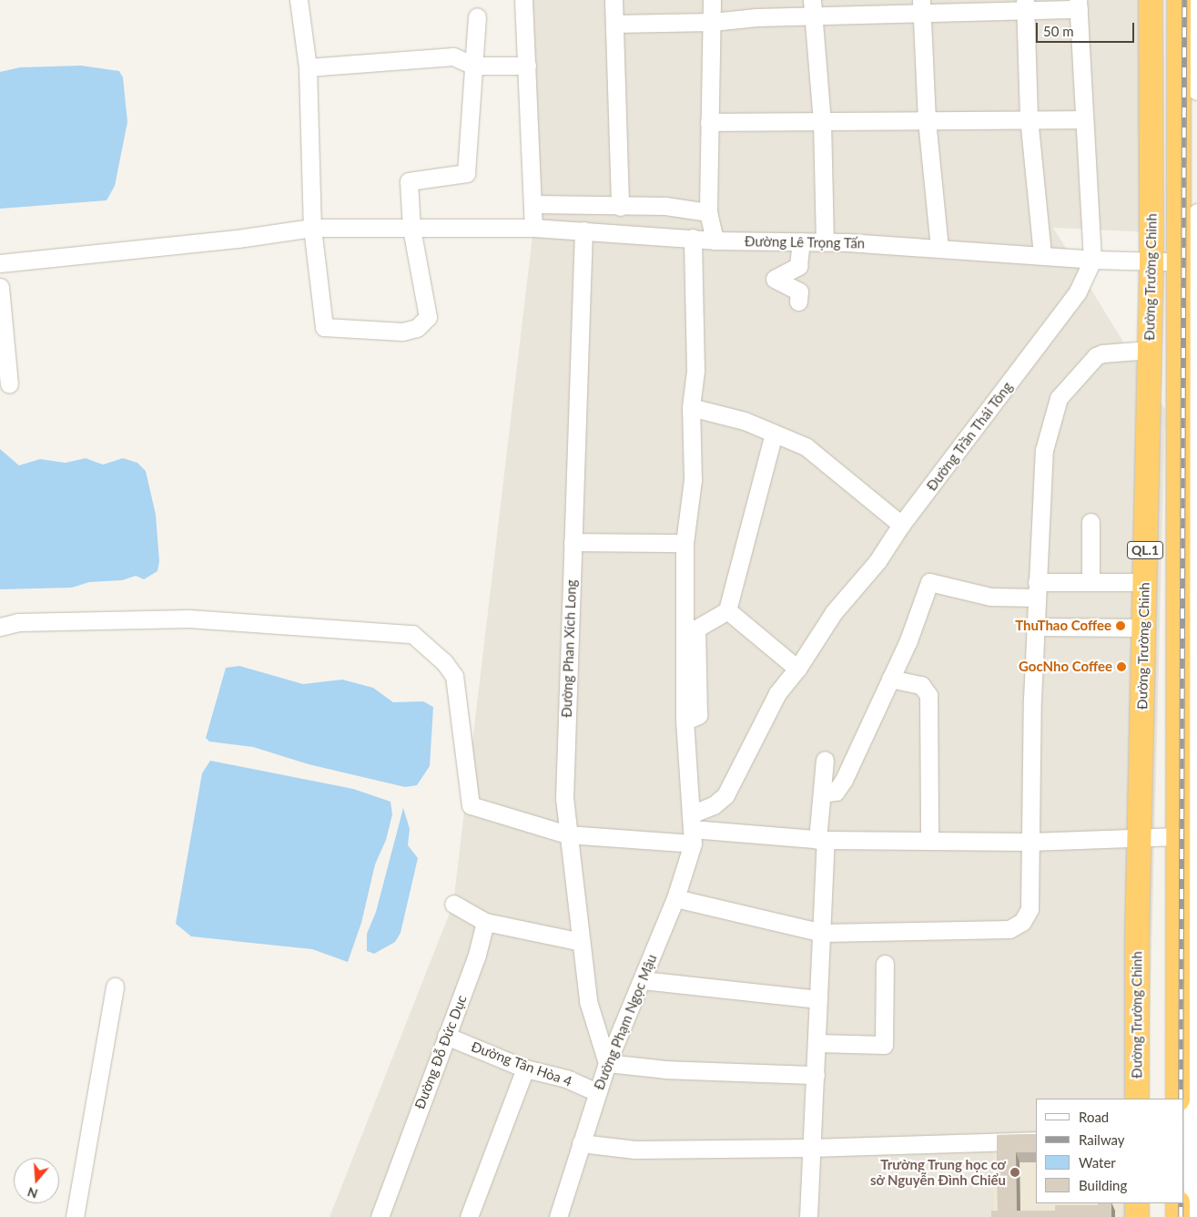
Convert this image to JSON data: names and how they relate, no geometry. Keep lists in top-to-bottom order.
{
  "streets": {
    "highway": ["Đường Trường Chinh", "QL.1"],
    "street": [
      "Đường Lê Trọng Tấn",
      "Đường Trần Thái Tông",
      "Đường Phan Xích Long",
      "Đường Phạm Ngọc Mậu",
      "Đường Đỗ Đức Dục",
      "Đường Tân Hòa 4"
    ]
  },
  "crossings": [
    ["Đường Lê Trọng Tấn", "Đường Trường Chinh"],
    ["Đường Lê Trọng Tấn", "Đường Trần Thái Tông"],
    ["Đường Lê Trọng Tấn", "Đường Phan Xích Long"],
    ["Đường Trần Thái Tông", "Đường Phạm Ngọc Mậu"],
    ["Đường Phan Xích Long", "Đường Phạm Ngọc Mậu"],
    ["Đường Phạm Ngọc Mậu", "Đường Tân Hòa 4"],
    ["Đường Đỗ Đức Dục", "Đường Tân Hòa 4"]
  ],
  "places": ["ThuThao Coffee", "GocNho Coffee", "Trường Trung học cơ sở Nguyễn Đình Chiểu"],
  "legend": [
    "Road",
    "Railway",
    "Water",
    "Building"
  ],
  "scale_bar": "50 m",
  "north": "bottom"
}
